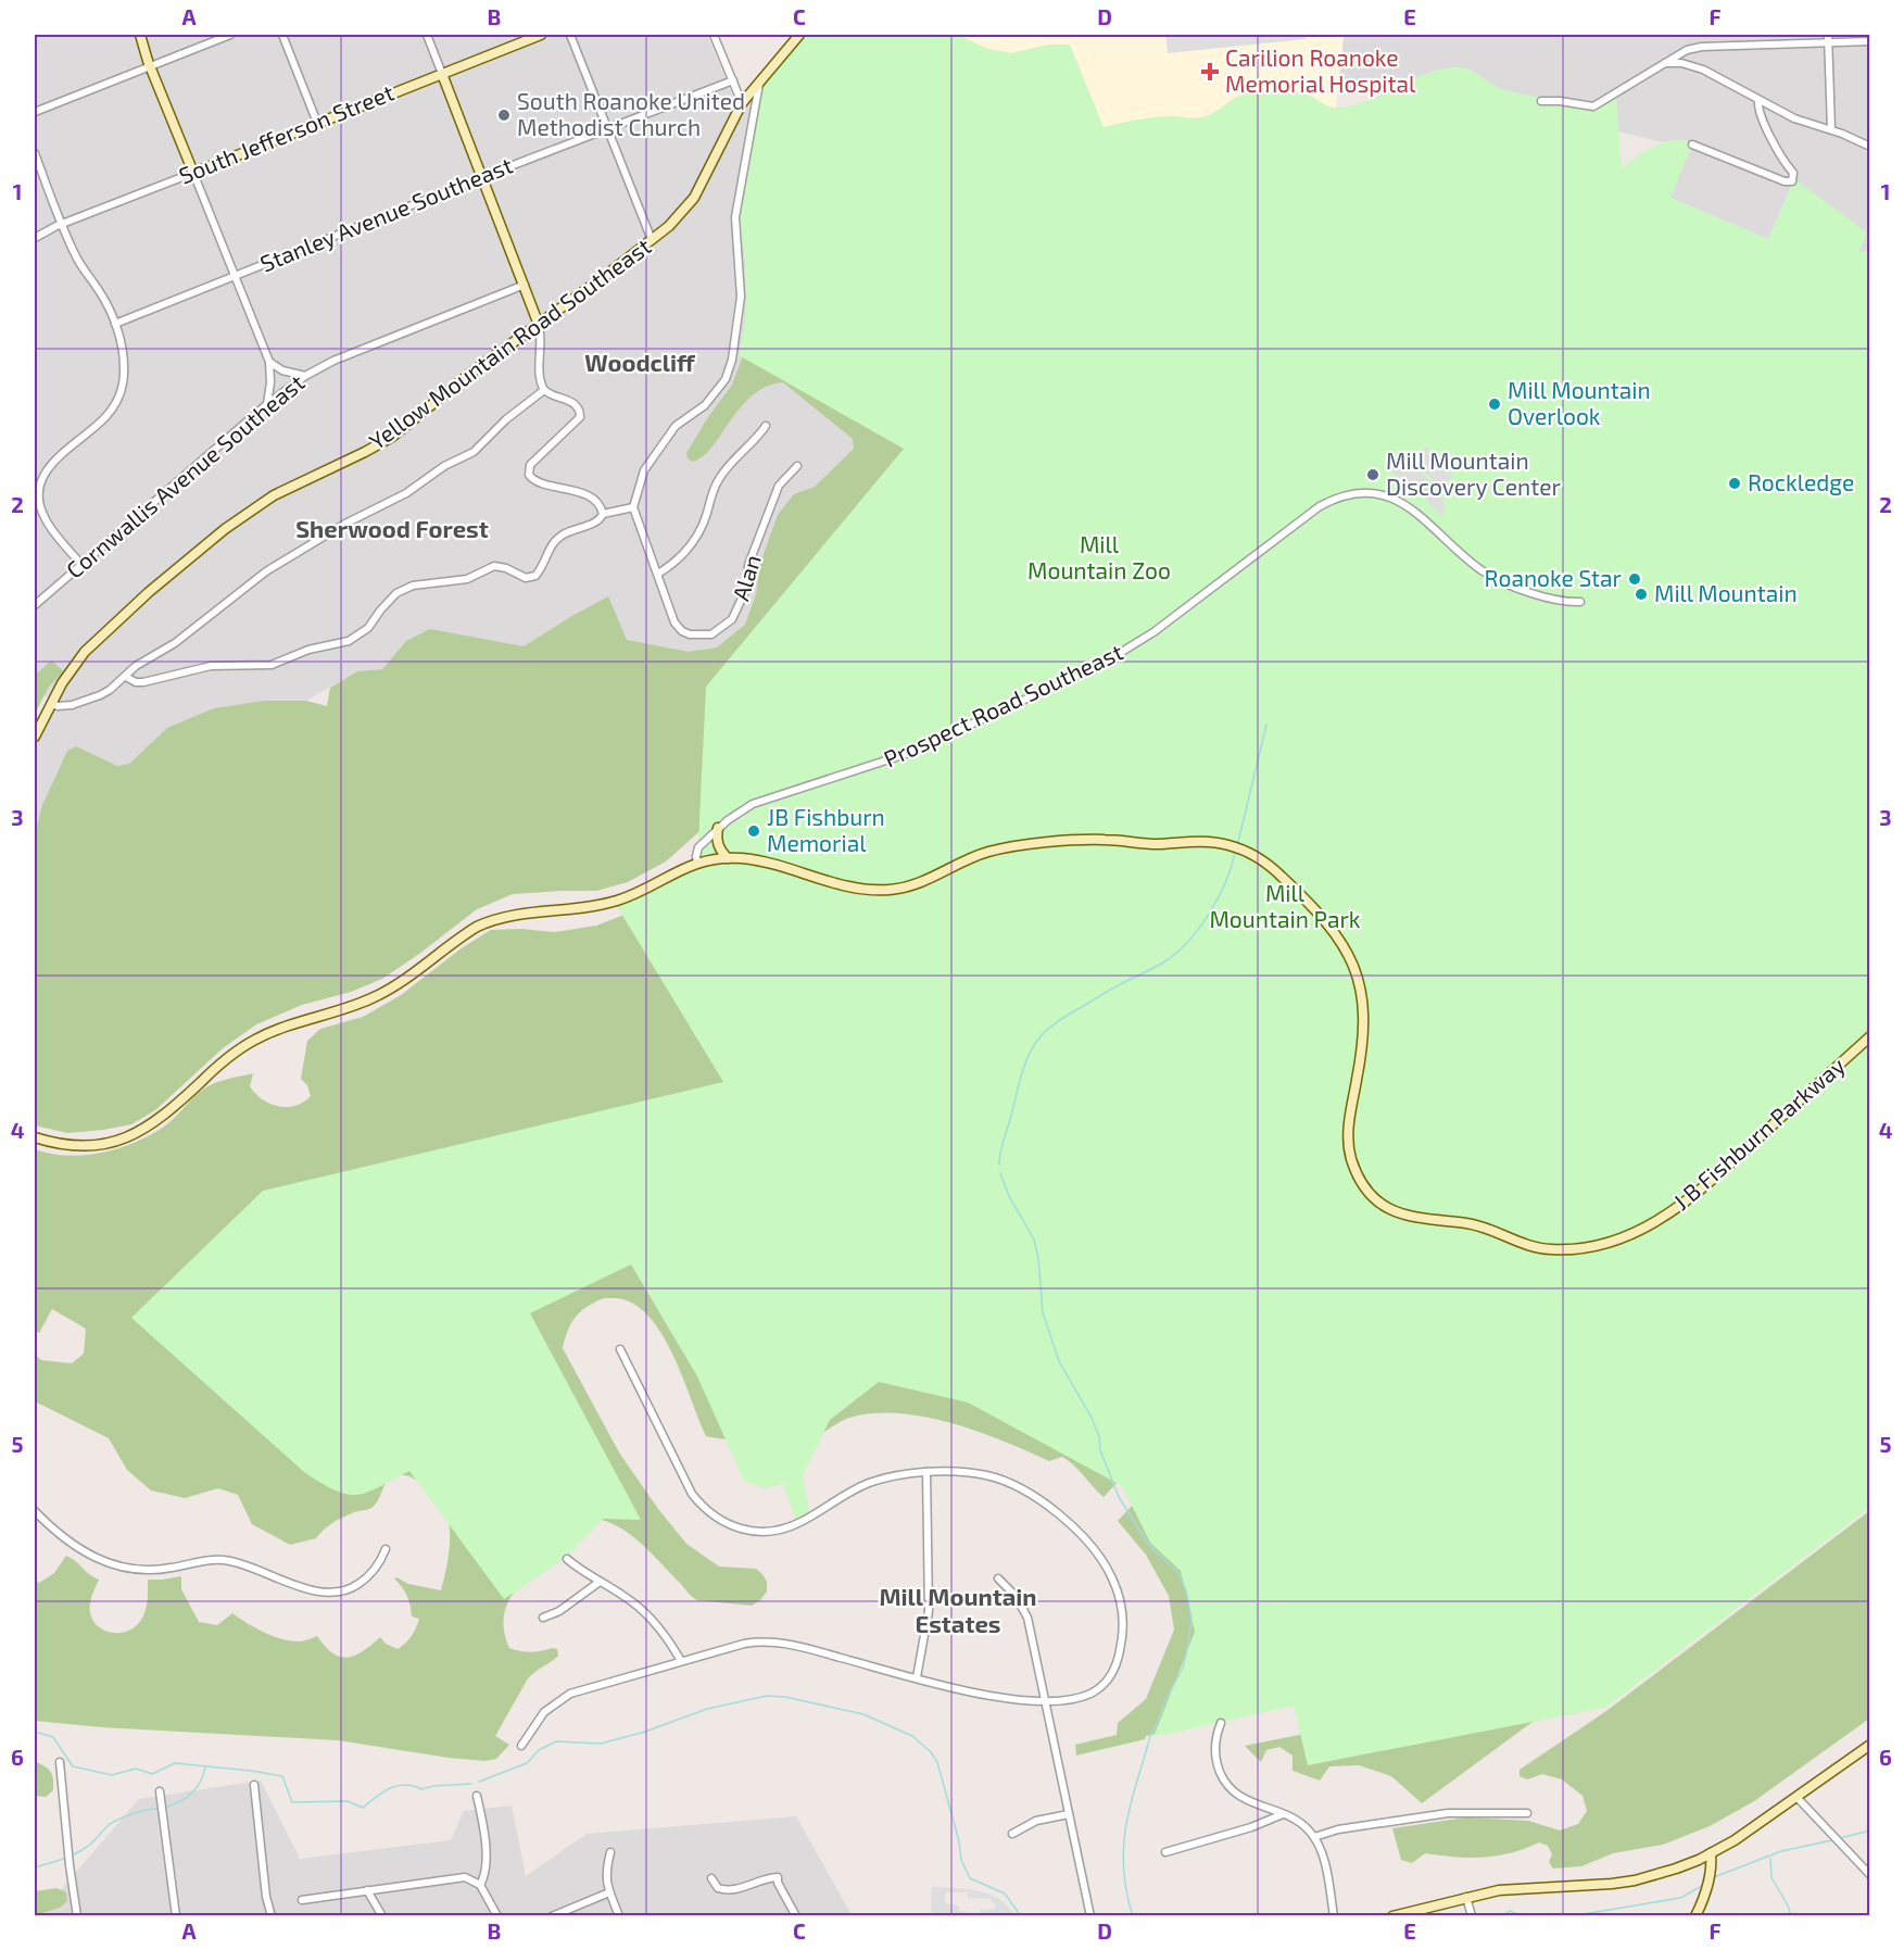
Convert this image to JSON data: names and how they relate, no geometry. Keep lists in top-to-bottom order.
{
  "streets": {
    "street": [
      "South Jefferson Street",
      "Stanley Avenue Southeast",
      "Yellow Mountain Road Southeast",
      "Cornwallis Avenue Southeast",
      "Alan",
      "Prospect Road Southeast",
      "J B Fishburn Parkway"
    ]
  },
  "crossings": [
    ["Prospect Road Southeast", "J B Fishburn Parkway"]
  ],
  "districts": ["Woodcliff", "Sherwood Forest", "Mill Mountain Estates"],
  "parks": ["Mill Mountain Zoo", "Mill Mountain Park"],
  "places": {
    "health": ["Carilion Roanoke Memorial Hospital"],
    "other": [
      "South Roanoke United Methodist Church",
      "Mill Mountain Overlook",
      "Mill Mountain Discovery Center",
      "Rockledge",
      "Roanoke Star",
      "Mill Mountain",
      "JB Fishburn Memorial"
    ]
  },
  "grid": {
    "columns": [
      "A",
      "B",
      "C",
      "D",
      "E",
      "F"
    ],
    "rows": [
      "1",
      "2",
      "3",
      "4",
      "5",
      "6"
    ]
  }
}
